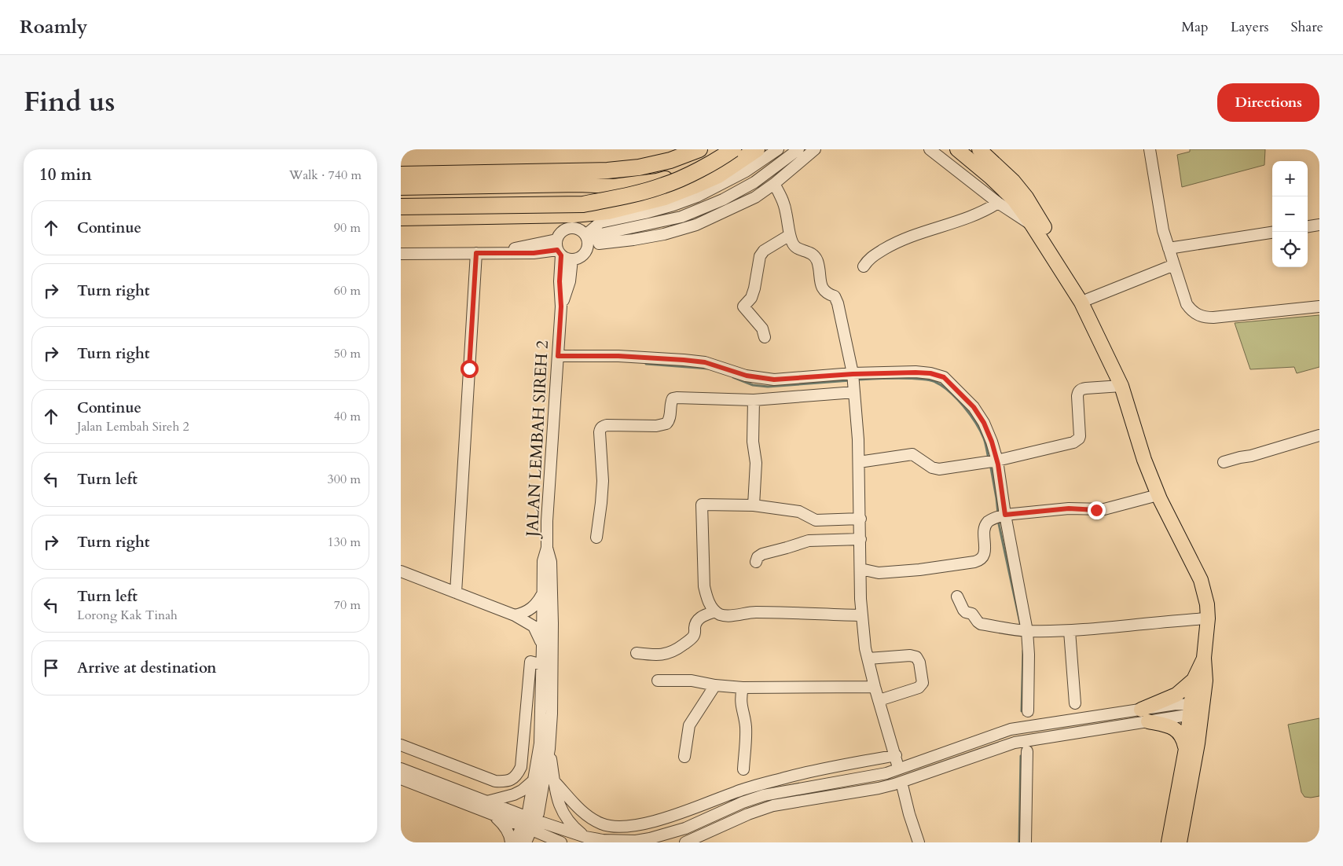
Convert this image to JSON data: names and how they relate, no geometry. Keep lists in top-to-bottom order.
{
  "streets": {
    "street": ["JALAN LEMBAH SIREH 2"]
  },
  "page": {
    "header": "Roamly",
    "nav": ["Map", "Layers", "Share"],
    "title": "Find us",
    "buttons": "Directions",
    "heading": ["10 min", "Walk · 740 m"],
    "map_buttons": ["+", "−"],
    "list": [
      ["Continue", "90 m"],
      ["Turn right", "60 m"],
      ["Turn right", "50 m"],
      ["Continue", "Jalan Lembah Sireh 2", "40 m"],
      ["Turn left", "300 m"],
      ["Turn right", "130 m"],
      ["Turn left", "Lorong Kak Tinah", "70 m"],
      "Arrive at destination"
    ]
  }
}
